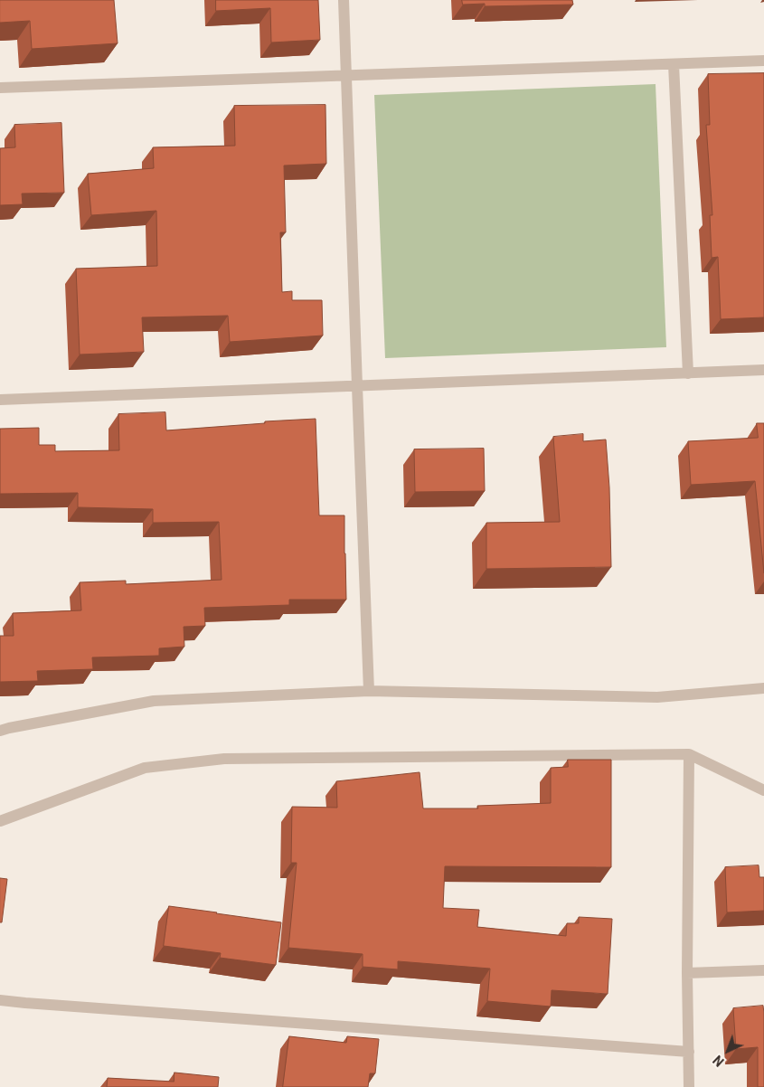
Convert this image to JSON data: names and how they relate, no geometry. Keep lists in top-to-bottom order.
{
  "north": "bottom left"
}
